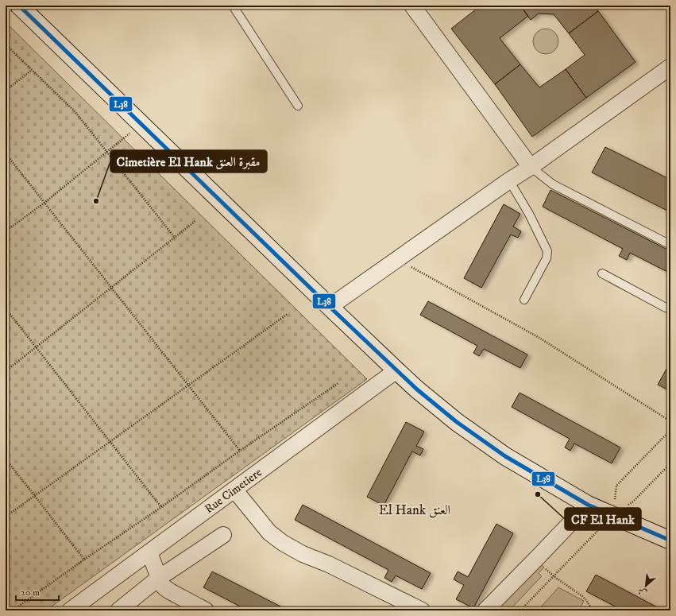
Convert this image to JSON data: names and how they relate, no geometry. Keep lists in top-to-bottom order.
{
  "streets": {
    "street": ["Rue Cimetiere"]
  },
  "districts": ["El Hank العنق"],
  "places": ["Cimetière El Hank مقبرة العنق", "CF El Hank"],
  "lines": ["transit line L38"],
  "scale_bar": "20 m",
  "north": "bottom left"
}
